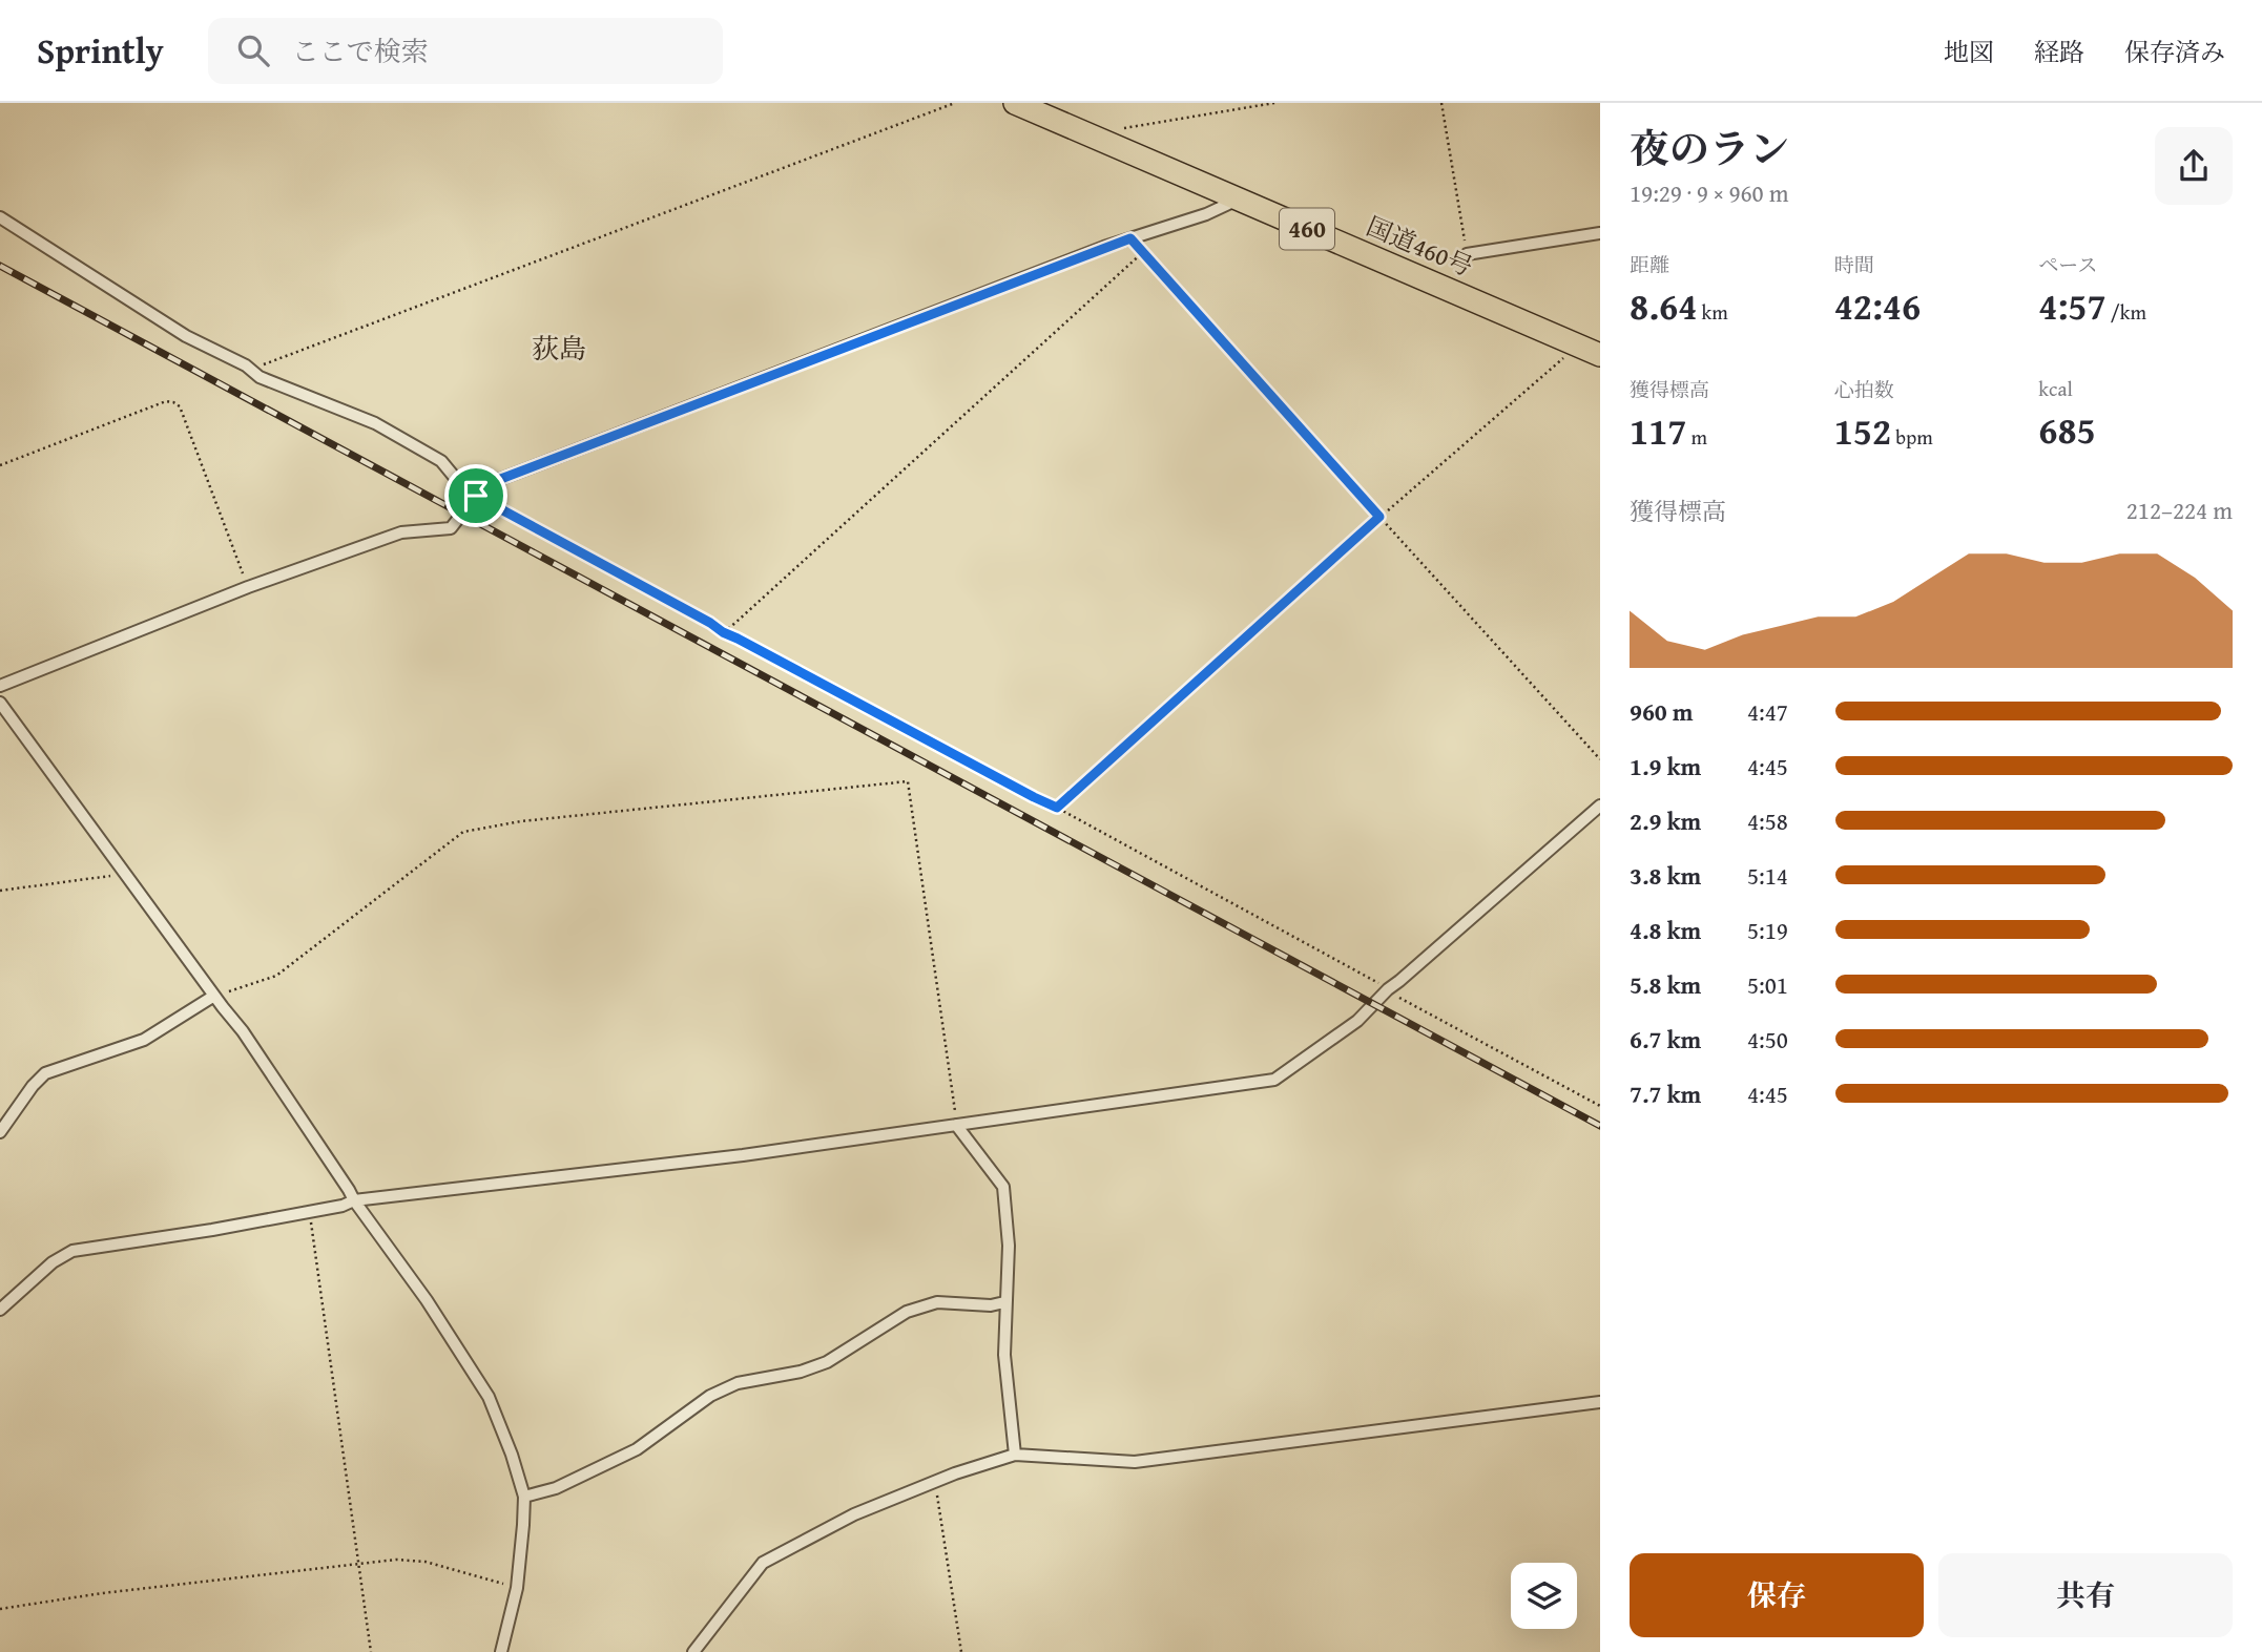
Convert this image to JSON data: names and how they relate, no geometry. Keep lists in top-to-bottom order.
{
  "streets": {
    "highway": ["460", "国道460号"]
  },
  "districts": ["荻島"],
  "page": {
    "header": "Sprintly",
    "search": "ここで検索",
    "nav": ["地図", "経路", "保存済み"],
    "heading": ["夜のラン", "19:29 · 9 × 960 m"],
    "stats": [
      ["距離", "8.64 km"],
      ["時間", "42:46"],
      ["ペース", "4:57 /km"],
      ["獲得標高", "117 m"],
      ["心拍数", "152 bpm"],
      ["kcal", "685"]
    ],
    "chart": ["獲得標高", "212–224 m"],
    "list": [
      {
        "name": "960 m",
        "note": "4:47"
      },
      {
        "name": "1.9 km",
        "note": "4:45"
      },
      {
        "name": "2.9 km",
        "note": "4:58"
      },
      {
        "name": "3.8 km",
        "note": "5:14"
      },
      {
        "name": "4.8 km",
        "note": "5:19"
      },
      {
        "name": "5.8 km",
        "note": "5:01"
      },
      {
        "name": "6.7 km",
        "note": "4:50"
      },
      {
        "name": "7.7 km",
        "note": "4:45"
      }
    ],
    "buttons": ["保存", "共有"]
  }
}
